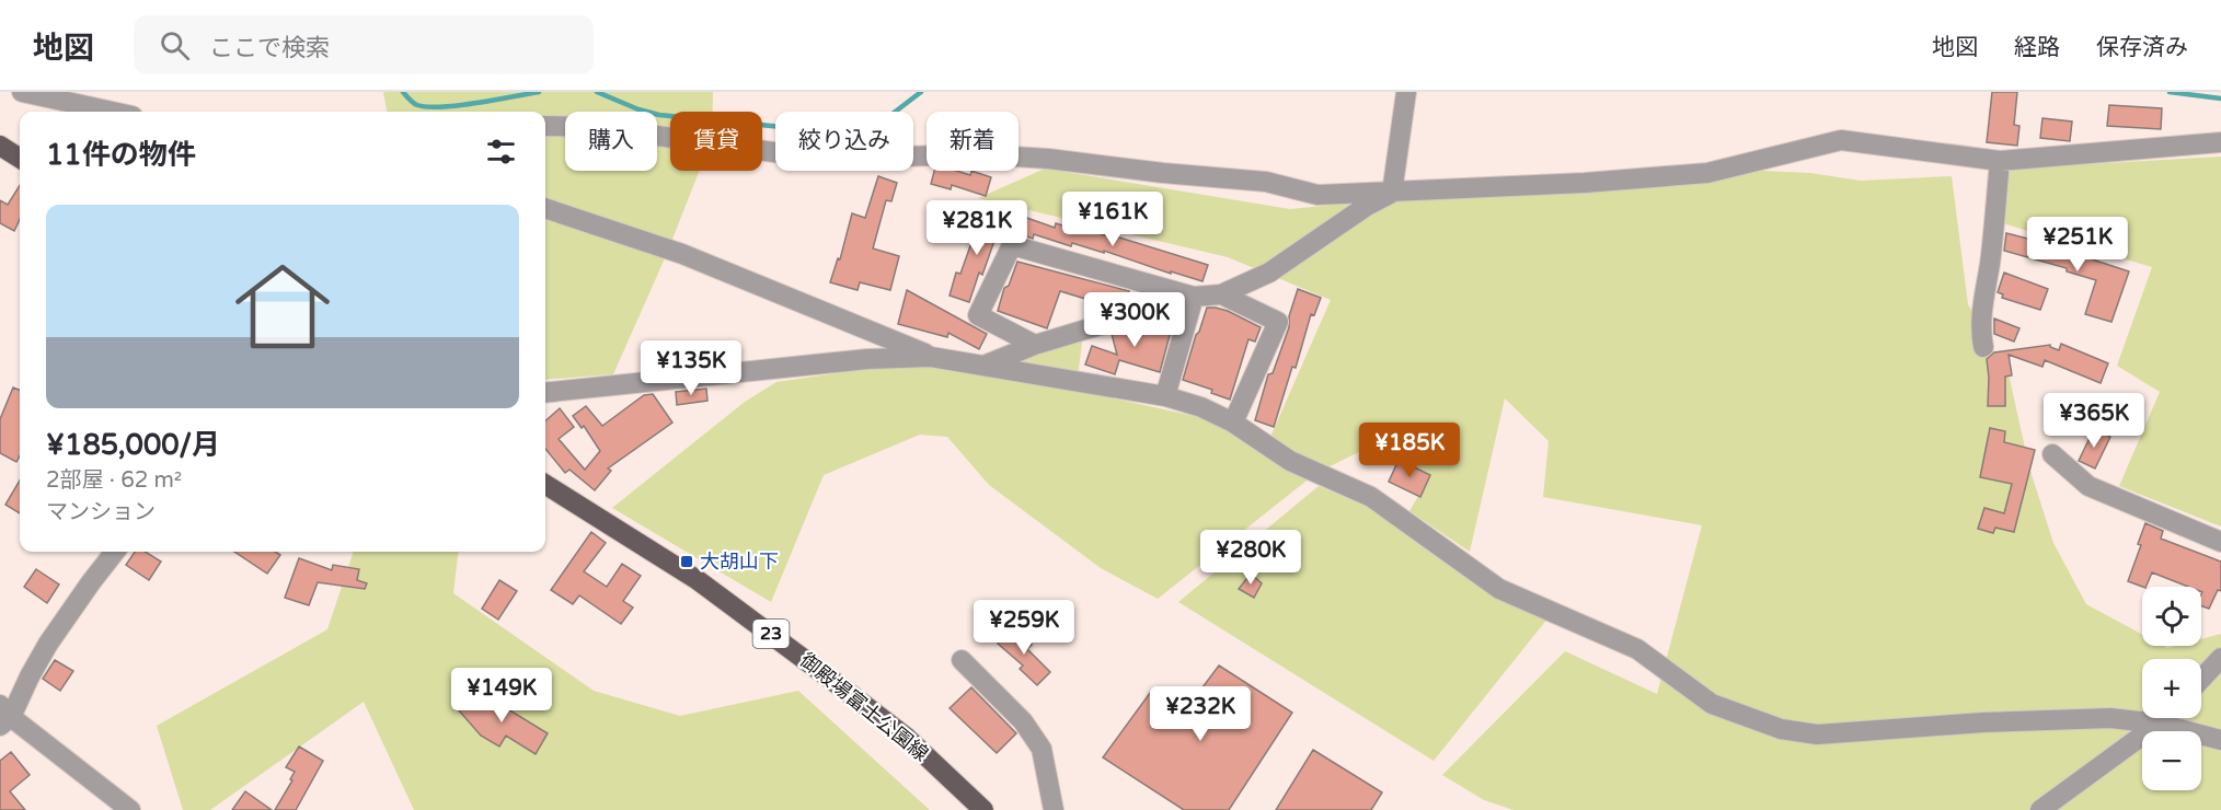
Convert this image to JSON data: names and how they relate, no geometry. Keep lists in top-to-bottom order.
{
  "streets": {
    "main road": ["23", "御殿場富士公園線"]
  },
  "places": {
    "transit": ["大胡山下"]
  },
  "page": {
    "header": "地図",
    "search": "ここで検索",
    "nav": ["地図", "経路", "保存済み"],
    "chip": [
      "購入",
      "賃貸",
      "絞り込み",
      "新着"
    ],
    "heading": "11件の物件",
    "list": [
      {
        "name": "¥185,000/月",
        "note": "2部屋 · 62 m² · マンション"
      }
    ],
    "price": [
      "¥161K",
      "¥281K",
      "¥251K",
      "¥300K",
      "¥135K",
      "¥365K",
      "¥185K",
      "¥280K",
      "¥259K",
      "¥149K",
      "¥232K"
    ],
    "map_buttons": ["+", "−"]
  }
}
